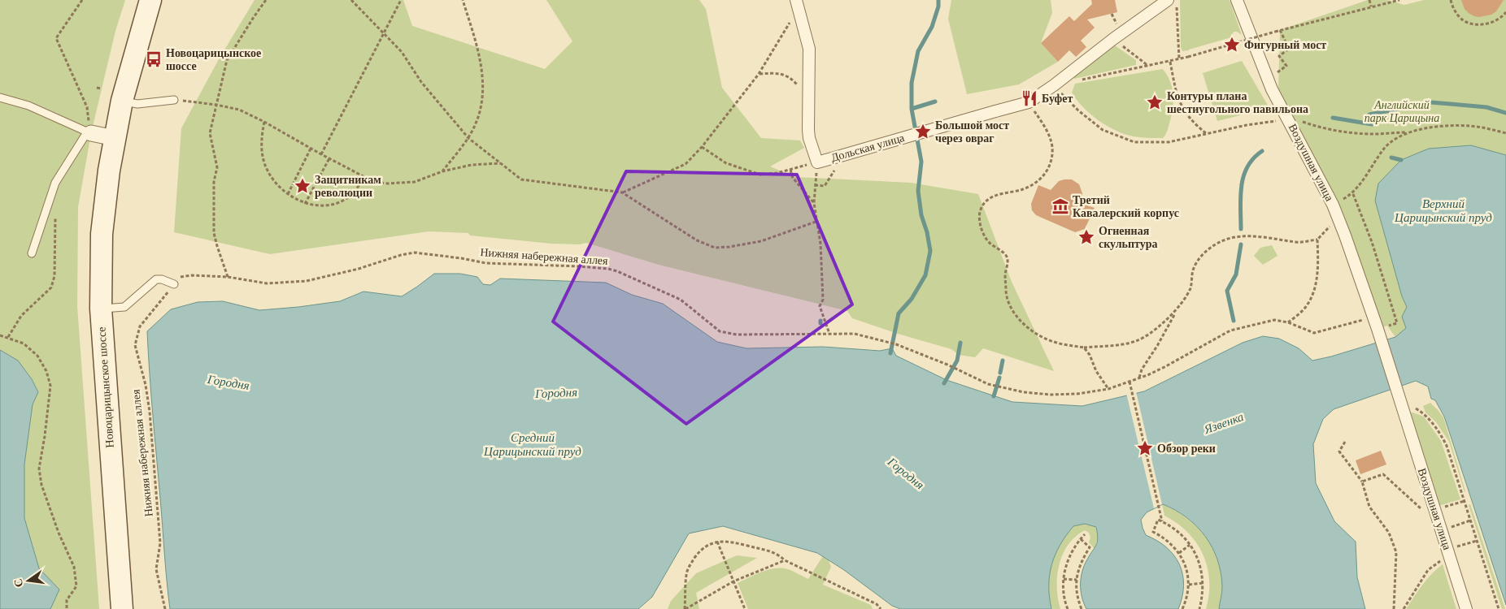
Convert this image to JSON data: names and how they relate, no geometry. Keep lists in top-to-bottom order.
{
  "streets": {
    "main road": ["Новоцарицынское шоссе"],
    "street": ["Дольская улица", "Воздушная улица"],
    "path": ["Нижняя набережная аллея"]
  },
  "water": [
    "Верхний Царицынский пруд",
    "Городня",
    "Язвенка",
    "Средний Царицынский пруд"
  ],
  "parks": ["Английский парк Царицына"],
  "places": {
    "place": [
      "Фигурный мост",
      "Контуры плана шестиугольного павильона",
      "Большой мост через овраг",
      "Защитникам революции",
      "Огненная скульптура",
      "Обзор реки"
    ],
    "bus stop": ["Новоцарицынское шоссе"],
    "restaurant": ["Буфет"],
    "museum": ["Третий Кавалерский корпус"]
  },
  "north": "left"
}
